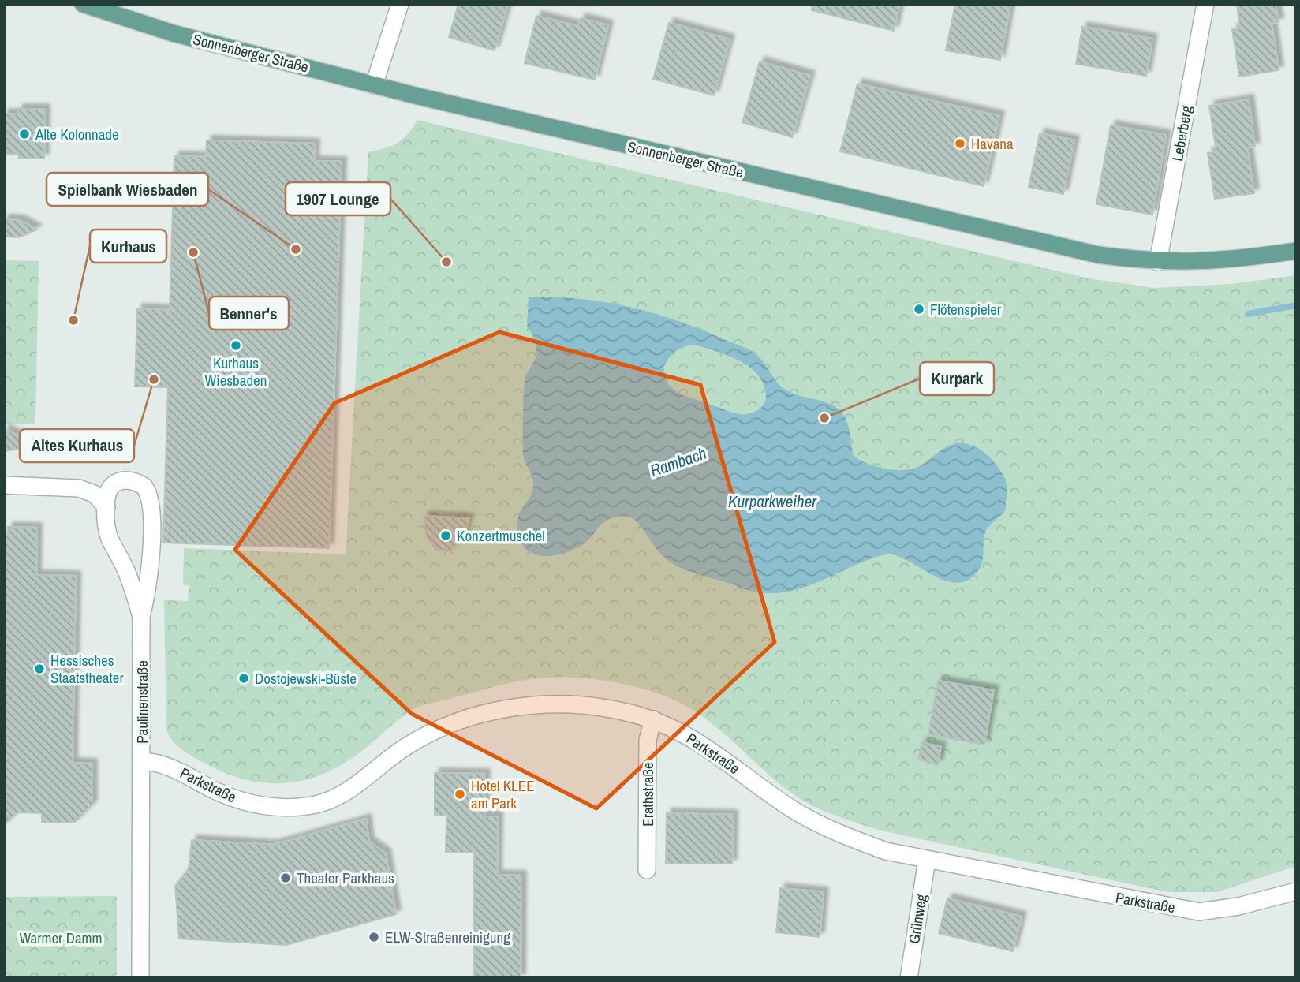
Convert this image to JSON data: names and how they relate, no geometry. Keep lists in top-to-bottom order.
{
  "streets": {
    "main road": ["Sonnenberger Straße"],
    "street": [
      "Leberberg",
      "Paulinenstraße",
      "Parkstraße",
      "Erathstraße",
      "Grünweg"
    ]
  },
  "crossings": [
    ["Sonnenberger Straße", "Leberberg"],
    ["Paulinenstraße", "Parkstraße"],
    ["Parkstraße", "Erathstraße"],
    ["Parkstraße", "Grünweg"]
  ],
  "water": ["Rambach", "Kurparkweiher"],
  "parks": ["Warmer Damm"],
  "places": [
    "Alte Kolonnade",
    "Havana",
    "Spielbank Wiesbaden",
    "Benner's",
    "1907 Lounge",
    "Flötenspieler",
    "Kurhaus",
    "Kurhaus Wiesbaden",
    "Altes Kurhaus",
    "Kurpark",
    "Konzertmuschel",
    "Hessisches Staatstheater",
    "Dostojewski-Büste",
    "Hotel KLEE am Park",
    "Theater Parkhaus",
    "ELW-Straßenreinigung"
  ]
}
